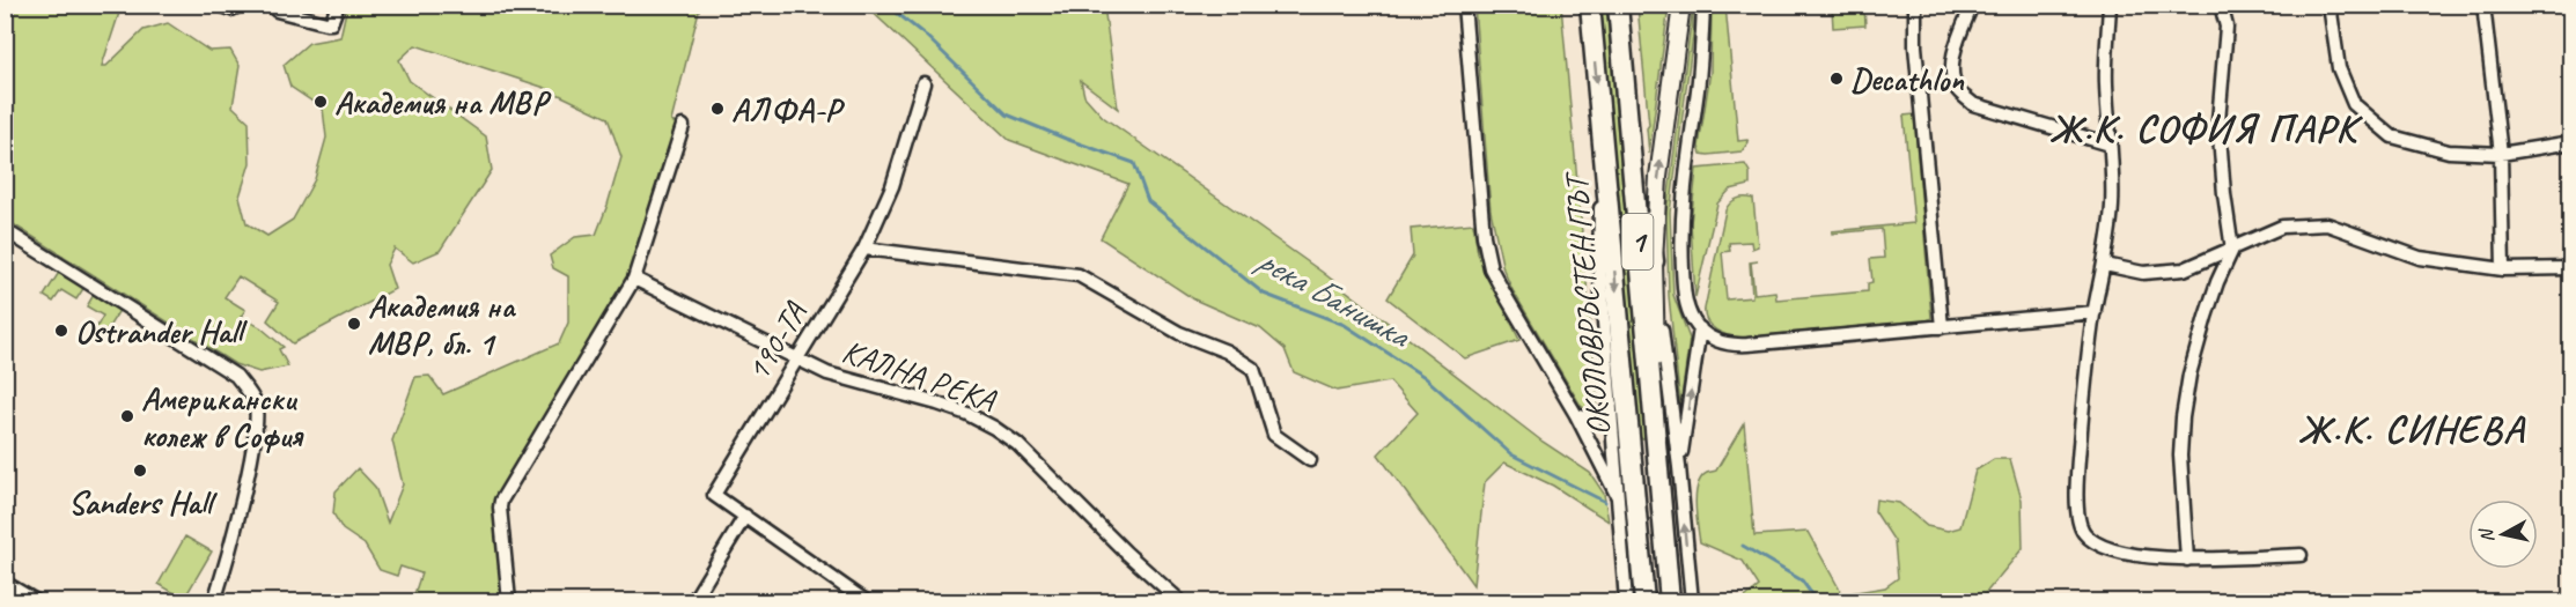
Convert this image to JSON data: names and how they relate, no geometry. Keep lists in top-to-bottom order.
{
  "streets": {
    "highway": ["1", "ОКОЛОВРЪСТЕН ПЪТ"],
    "street": ["190-ТА", "КАЛНА РЕКА"]
  },
  "crossings": [
    ["190-ТА", "КАЛНА РЕКА"]
  ],
  "districts": ["Ж.К. СОФИЯ ПАРК", "Ж.К. СИНЕВА"],
  "water": ["река Банишка"],
  "places": [
    "Decathlon",
    "Академия на МВР",
    "АЛФА-Р",
    "Академия на МВР, бл. 1",
    "Ostrander Hall",
    "Американски колеж в София",
    "Sanders Hall"
  ],
  "north": "left"
}
